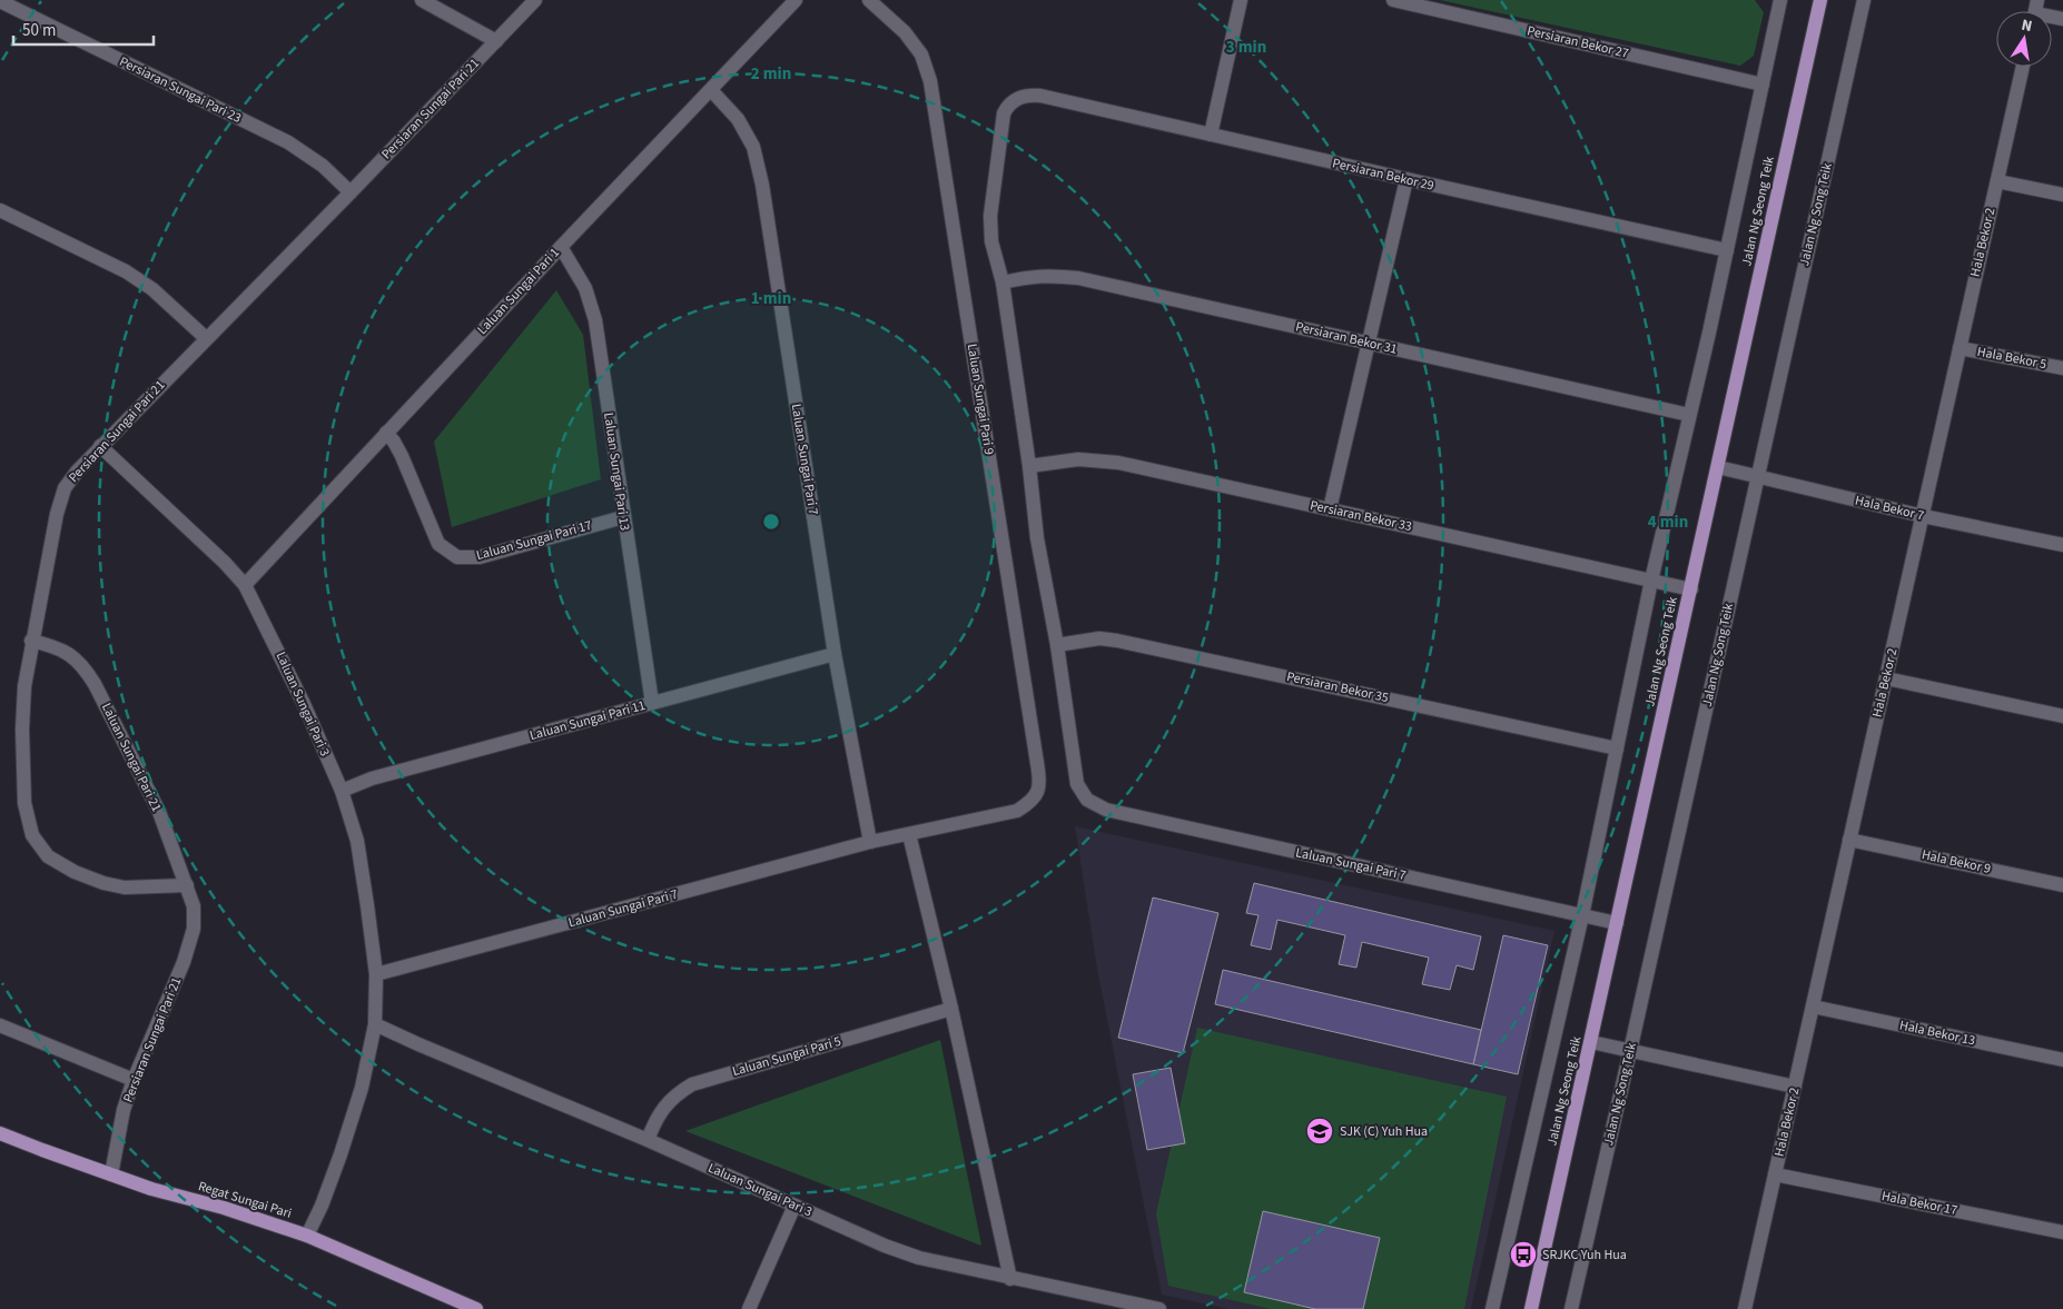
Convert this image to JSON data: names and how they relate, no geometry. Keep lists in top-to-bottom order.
{
  "streets": {
    "main road": ["Jalan Ng Seong Teik", "Regat Sungai Pari"],
    "street": [
      "Persiaran Bekor 27",
      "Persiaran Sungai Pari 23",
      "Persiaran Sungai Pari 21",
      "Persiaran Bekor 29",
      "Jalan Ng Song Teik",
      "Hala Bekor 2",
      "Laluan Sungai Pari 1",
      "Persiaran Bekor 31",
      "Hala Bekor 5",
      "Laluan Sungai Pari 9",
      "Laluan Sungai Pari 7",
      "Laluan Sungai Pari 13",
      "Hala Bekor 7",
      "Persiaran Bekor 33",
      "Laluan Sungai Pari 17",
      "Persiaran Bekor 35",
      "Laluan Sungai Pari 3",
      "Laluan Sungai Pari 11",
      "Laluan Sungai Pari 21",
      "Hala Bekor 9",
      "Hala Bekor 13",
      "Laluan Sungai Pari 5",
      "Hala Bekor 17"
    ]
  },
  "crossings": [
    ["Persiaran Bekor 27", "Jalan Ng Seong Teik"],
    ["Persiaran Sungai Pari 23", "Persiaran Sungai Pari 21"],
    ["Persiaran Sungai Pari 21", "Laluan Sungai Pari 3"],
    ["Persiaran Sungai Pari 21", "Laluan Sungai Pari 21"],
    ["Persiaran Sungai Pari 21", "Regat Sungai Pari"],
    ["Persiaran Bekor 29", "Jalan Ng Seong Teik"],
    ["Persiaran Bekor 29", "Persiaran Bekor 31"],
    ["Jalan Ng Seong Teik", "Persiaran Bekor 31"],
    ["Jalan Ng Seong Teik", "Laluan Sungai Pari 7"],
    ["Jalan Ng Seong Teik", "Hala Bekor 7"],
    ["Jalan Ng Seong Teik", "Persiaran Bekor 33"],
    ["Jalan Ng Seong Teik", "Persiaran Bekor 35"],
    ["Jalan Ng Song Teik", "Hala Bekor 7"],
    ["Hala Bekor 2", "Hala Bekor 5"],
    ["Hala Bekor 2", "Hala Bekor 7"],
    ["Hala Bekor 2", "Hala Bekor 9"],
    ["Hala Bekor 2", "Hala Bekor 13"],
    ["Hala Bekor 2", "Hala Bekor 17"],
    ["Laluan Sungai Pari 1", "Laluan Sungai Pari 7"],
    ["Laluan Sungai Pari 1", "Laluan Sungai Pari 13"],
    ["Laluan Sungai Pari 1", "Laluan Sungai Pari 17"],
    ["Laluan Sungai Pari 1", "Laluan Sungai Pari 3"],
    ["Laluan Sungai Pari 9", "Laluan Sungai Pari 7"],
    ["Laluan Sungai Pari 7", "Persiaran Bekor 35"],
    ["Laluan Sungai Pari 7", "Laluan Sungai Pari 3"],
    ["Laluan Sungai Pari 7", "Laluan Sungai Pari 11"],
    ["Laluan Sungai Pari 13", "Laluan Sungai Pari 17"],
    ["Laluan Sungai Pari 13", "Laluan Sungai Pari 11"],
    ["Laluan Sungai Pari 3", "Laluan Sungai Pari 11"],
    ["Laluan Sungai Pari 3", "Laluan Sungai Pari 5"],
    ["Laluan Sungai Pari 3", "Regat Sungai Pari"]
  ],
  "places": {
    "school or university": ["SJK (C) Yuh Hua"],
    "bus stop": ["SRJKC Yuh Hua"]
  },
  "scale_bar": "50 m",
  "north": "top",
  "rings": [
    "3 min",
    "2 min",
    "1 min",
    "4 min"
  ]
}
